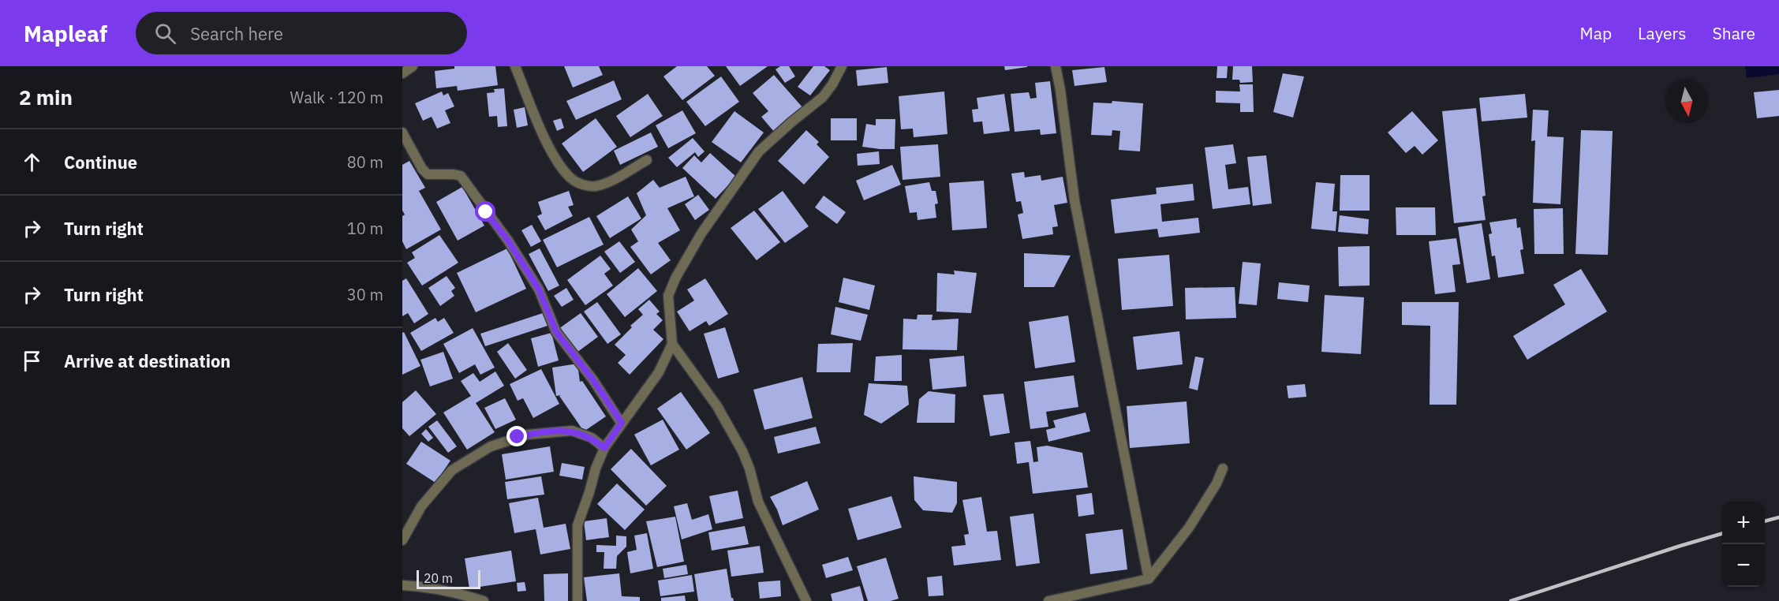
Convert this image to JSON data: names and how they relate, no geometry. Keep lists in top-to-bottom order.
{
  "scale_bar": "20 m",
  "north": "bottom",
  "page": {
    "header": "Mapleaf",
    "search": "Search here",
    "nav": ["Map", "Layers", "Share"],
    "heading": ["2 min", "Walk · 120 m"],
    "list": [
      ["Continue", "80 m"],
      ["Turn right", "10 m"],
      ["Turn right", "30 m"],
      "Arrive at destination"
    ],
    "map_buttons": ["+", "−"],
    "scale": "20 m"
  }
}
